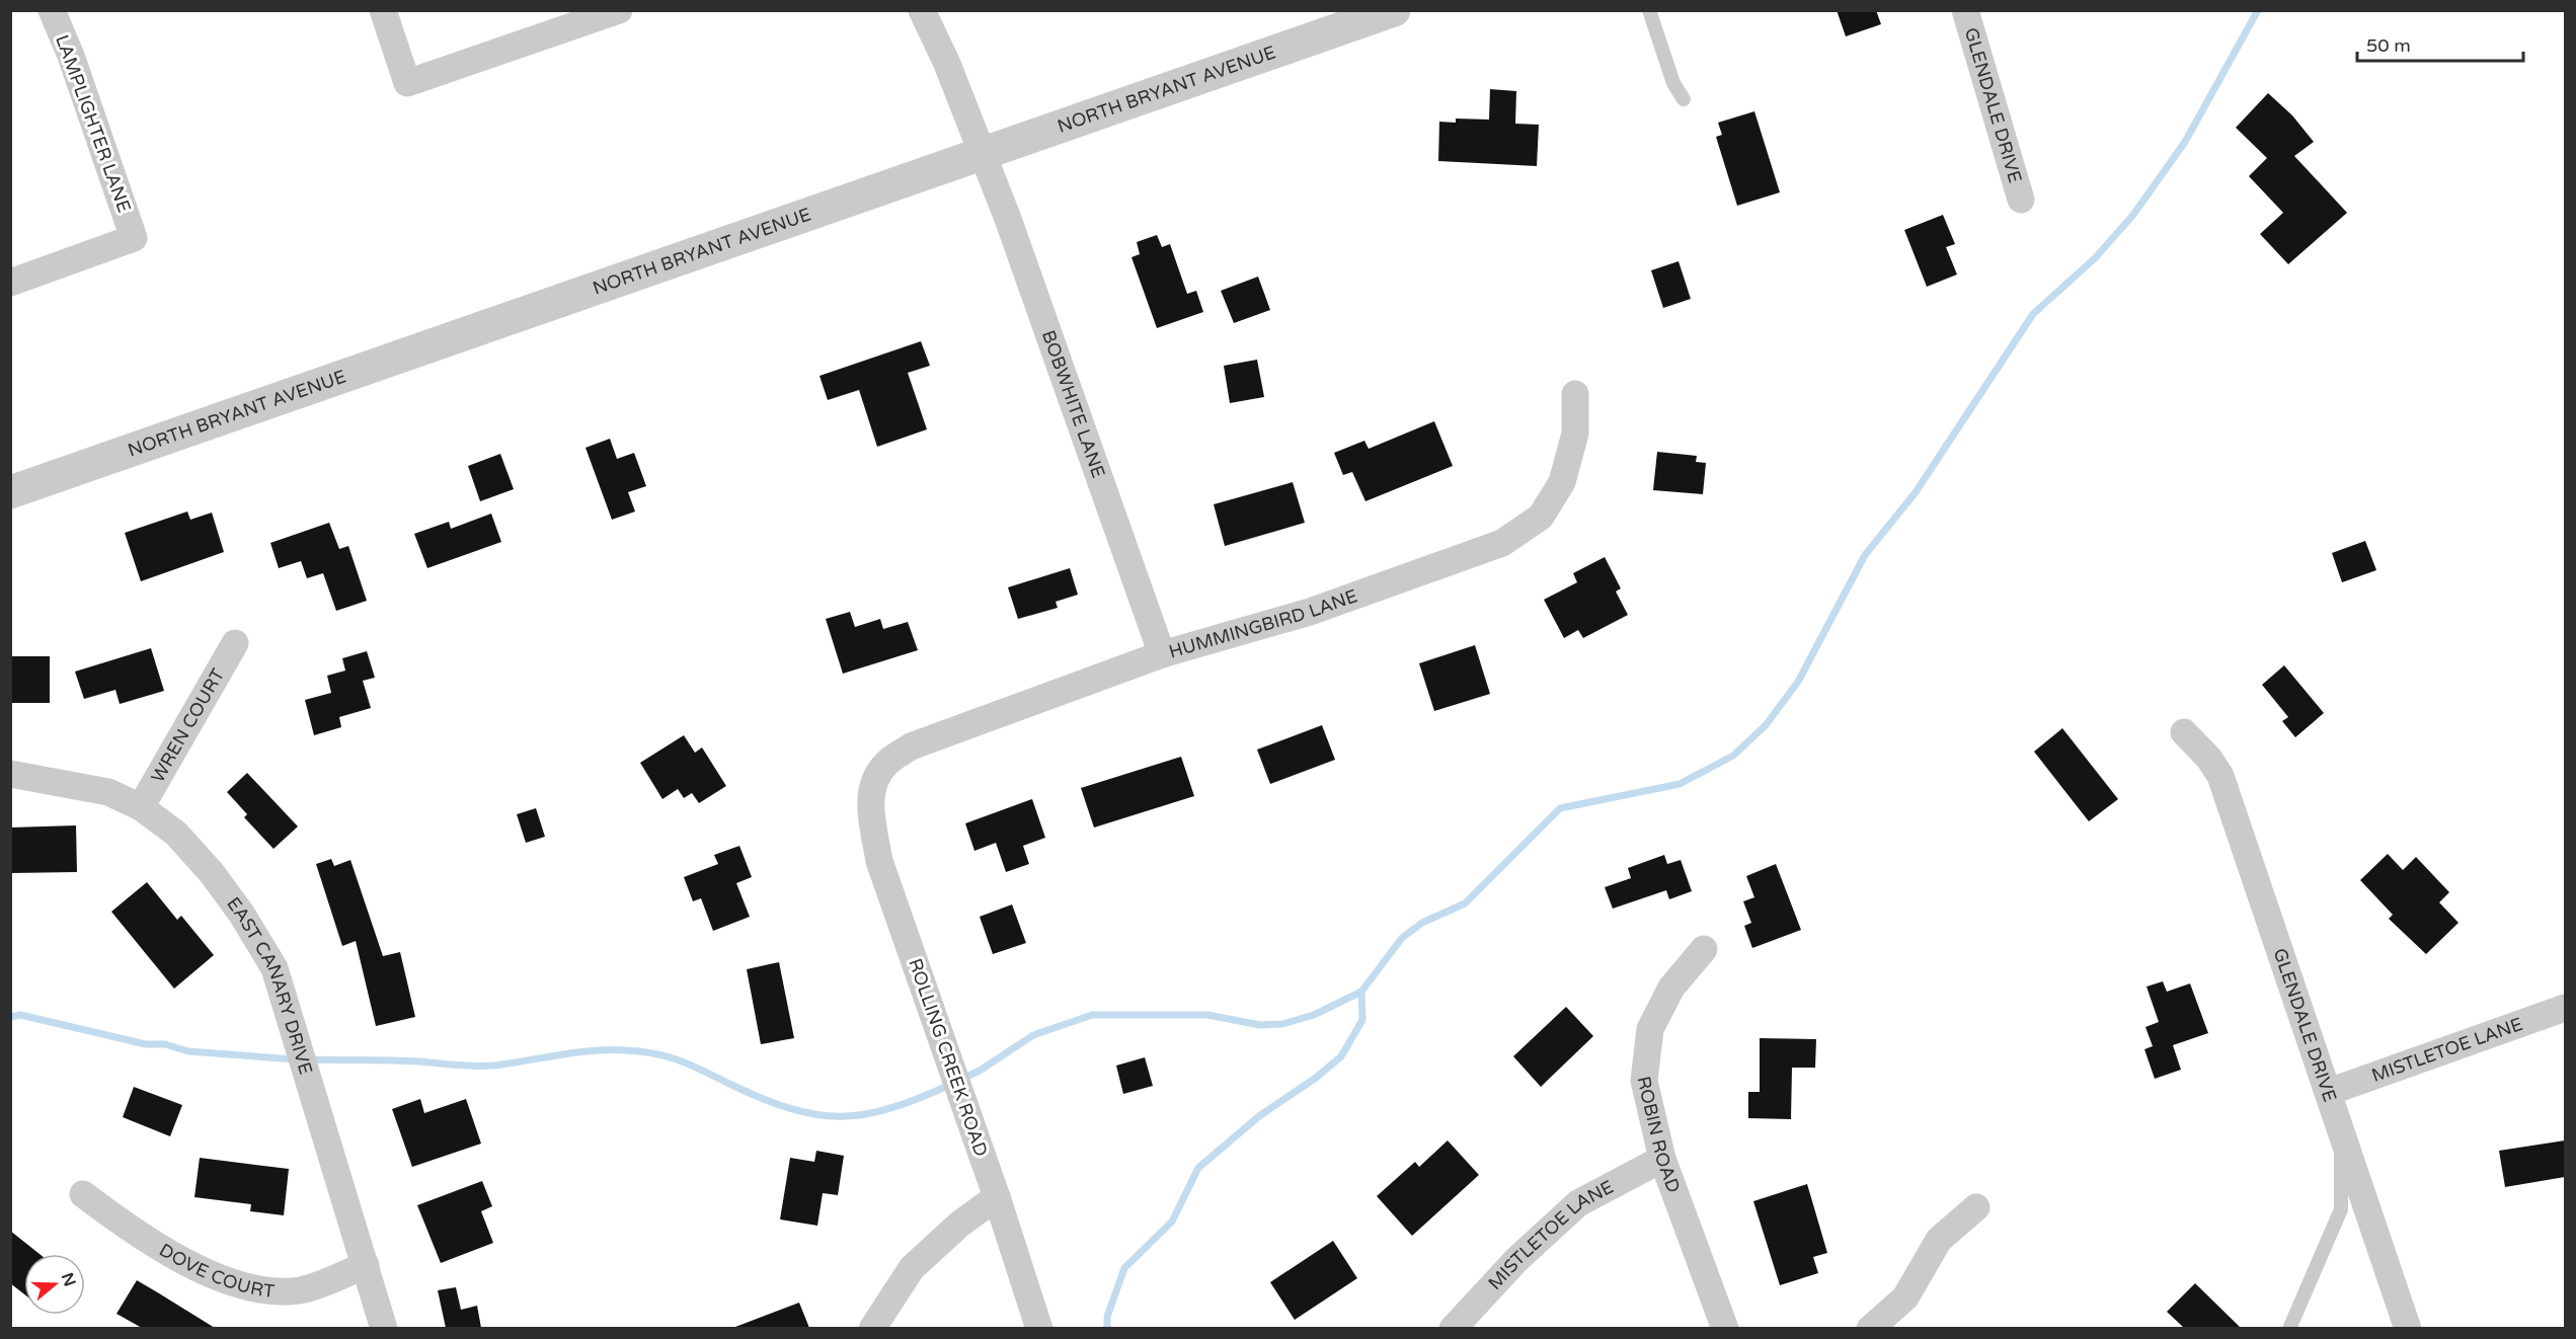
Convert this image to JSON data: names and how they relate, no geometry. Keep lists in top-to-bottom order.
{
  "streets": {
    "street": [
      "NORTH BRYANT AVENUE",
      "GLENDALE DRIVE",
      "LAMPLIGHTER LANE",
      "BOBWHITE LANE",
      "HUMMINGBIRD LANE",
      "WREN COURT",
      "EAST CANARY DRIVE",
      "MISTLETOE LANE",
      "ROLLING CREEK ROAD",
      "ROBIN ROAD",
      "DOVE COURT"
    ]
  },
  "crossings": [
    ["NORTH BRYANT AVENUE", "BOBWHITE LANE"],
    ["GLENDALE DRIVE", "MISTLETOE LANE"],
    ["BOBWHITE LANE", "HUMMINGBIRD LANE"],
    ["HUMMINGBIRD LANE", "ROLLING CREEK ROAD"],
    ["WREN COURT", "EAST CANARY DRIVE"],
    ["EAST CANARY DRIVE", "DOVE COURT"],
    ["MISTLETOE LANE", "ROBIN ROAD"]
  ],
  "scale_bar": "50 m",
  "north": "right"
}
